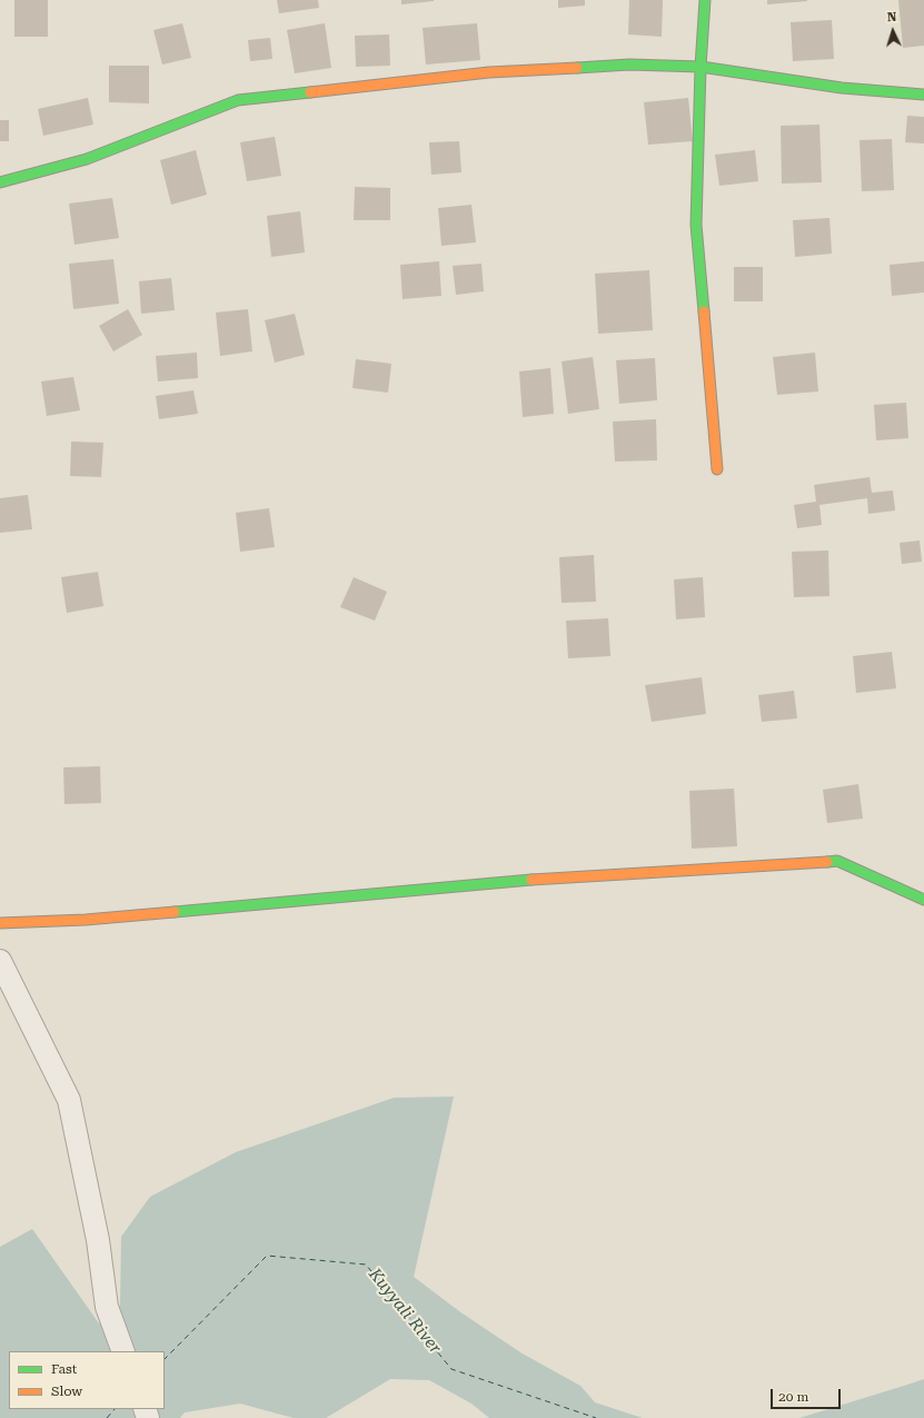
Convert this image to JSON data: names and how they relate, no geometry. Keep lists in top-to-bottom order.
{
  "water": ["Kuyyali River"],
  "legend": ["Fast", "Slow"],
  "scale_bar": "20 m",
  "north": "top"
}
